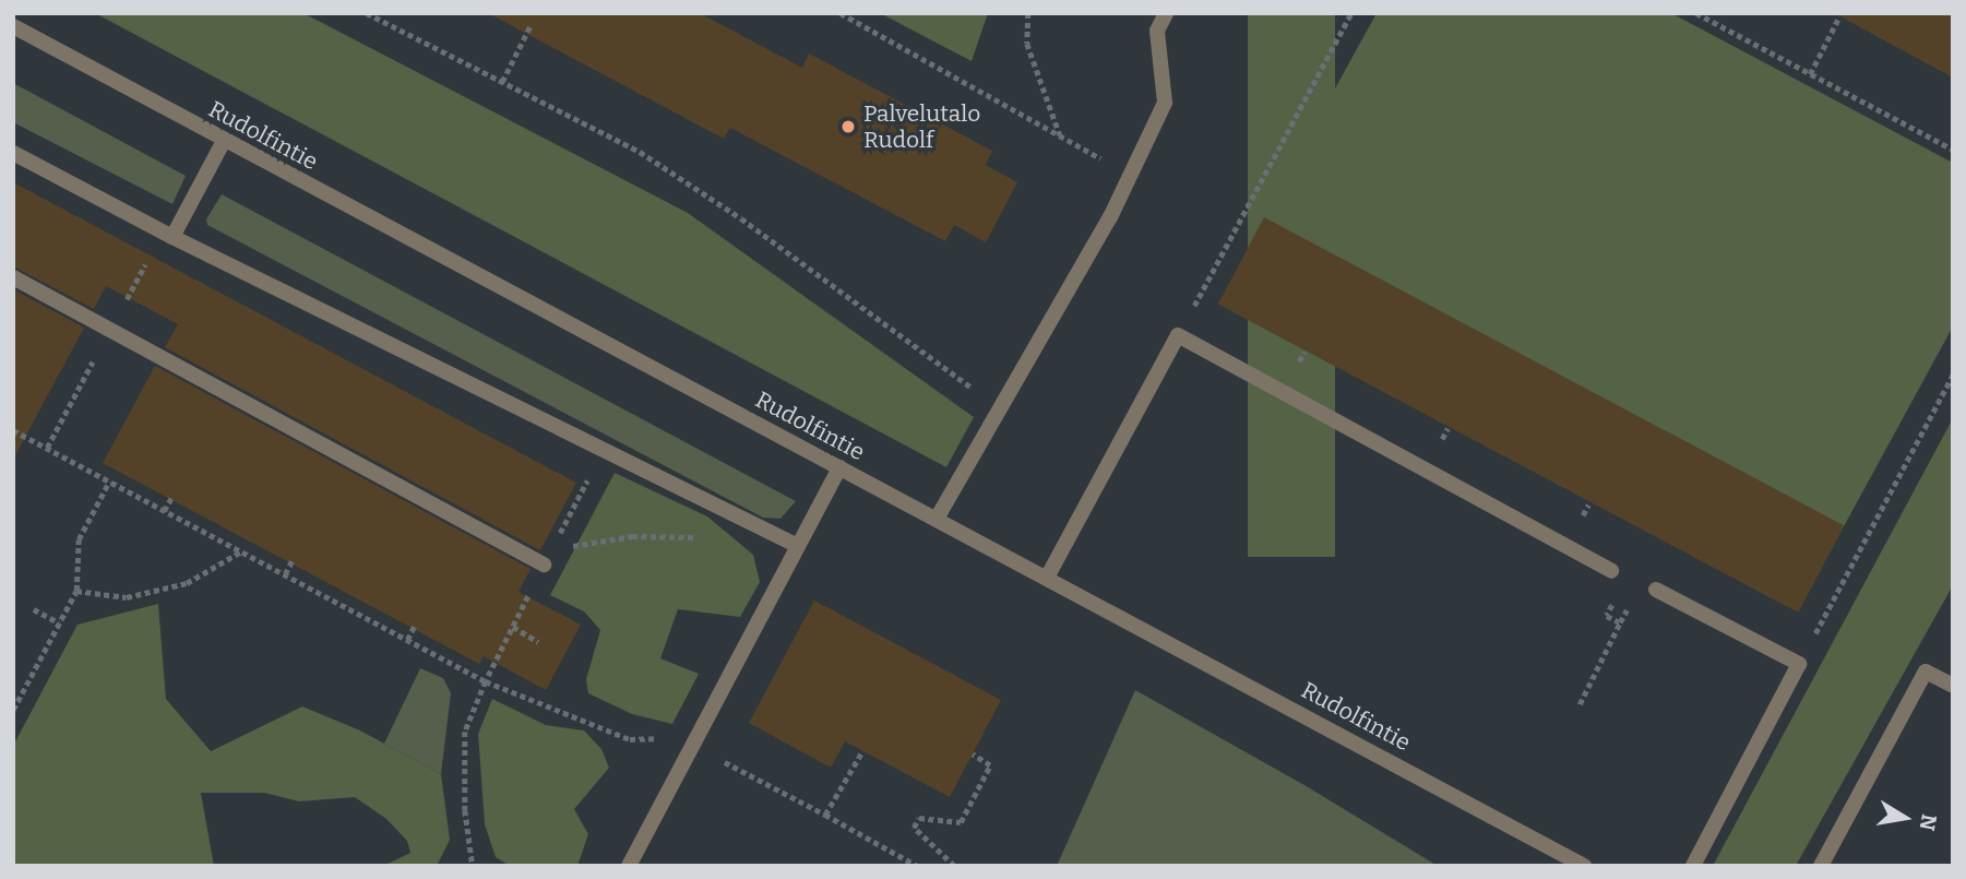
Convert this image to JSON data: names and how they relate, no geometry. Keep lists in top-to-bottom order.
{
  "streets": {
    "street": ["Rudolfintie"]
  },
  "places": ["Palvelutalo Rudolf"],
  "north": "right"
}
